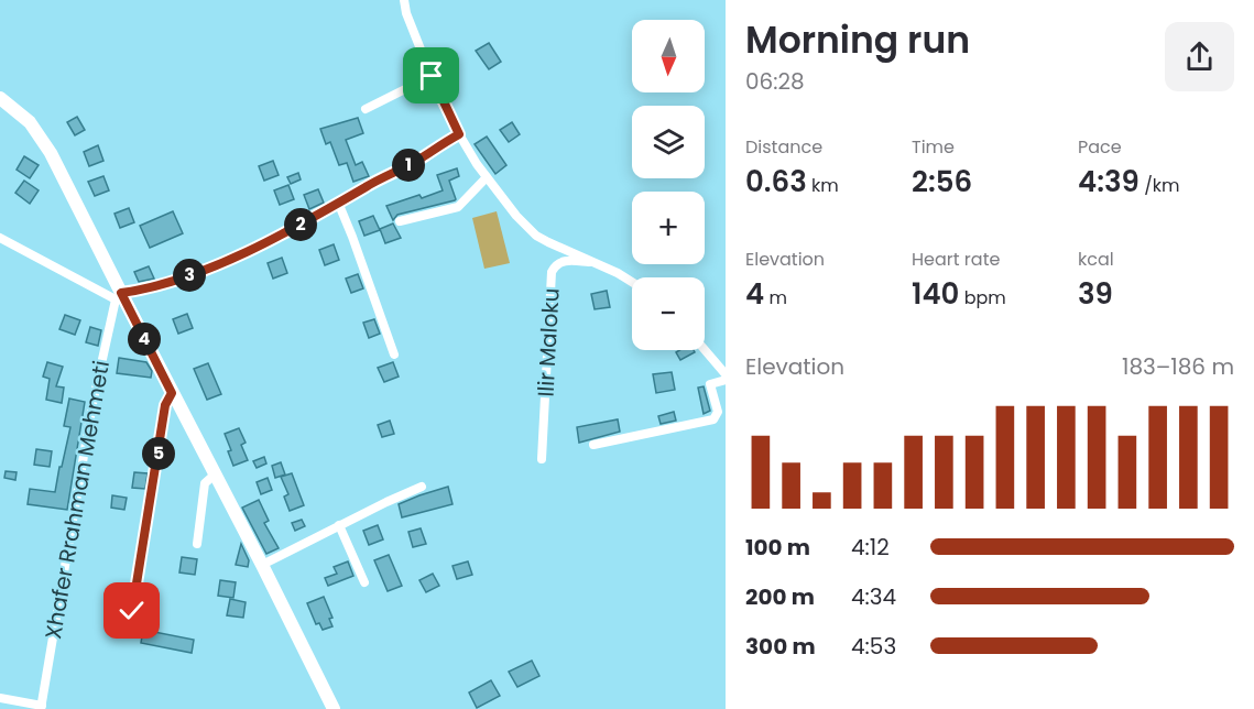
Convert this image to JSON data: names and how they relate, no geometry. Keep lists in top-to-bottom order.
{
  "streets": {
    "street": ["Ilir Maloku", "Xhafer Rrahman Mehmeti"]
  },
  "north": "bottom",
  "page": {
    "heading": ["Morning run", "06:28"],
    "map_buttons": ["+", "−"],
    "stats": [
      ["Distance", "0.63 km"],
      ["Time", "2:56"],
      ["Pace", "4:39 /km"],
      ["Elevation", "4 m"],
      ["Heart rate", "140 bpm"],
      ["kcal", "39"]
    ],
    "pins": [
      "1",
      "2",
      "3",
      "4",
      "5"
    ],
    "chart": ["Elevation", "183–186 m"],
    "list": [
      {
        "name": "100 m",
        "note": "4:12"
      },
      {
        "name": "200 m",
        "note": "4:34"
      },
      {
        "name": "300 m",
        "note": "4:53"
      }
    ]
  }
}
